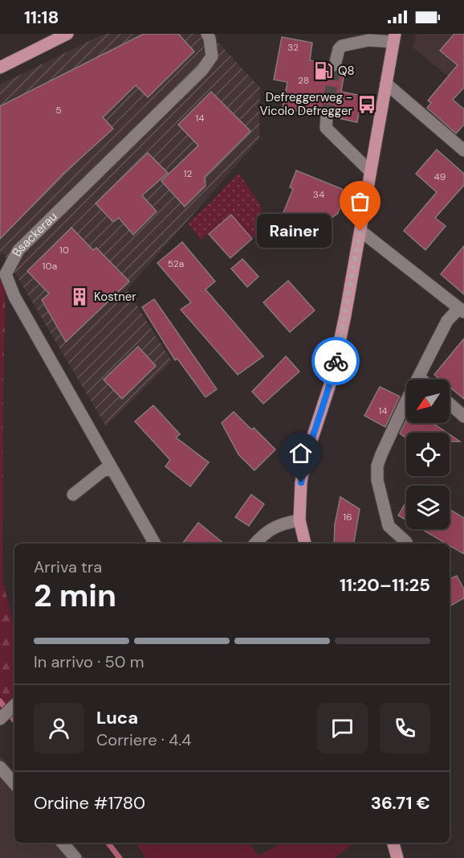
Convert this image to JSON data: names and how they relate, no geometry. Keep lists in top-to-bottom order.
{
  "streets": {
    "street": ["Bsackerau"]
  },
  "places": {
    "fuel station": ["Q8"],
    "bus stop": ["Defreggerweg - Vicolo Defregger"],
    "other": ["Rainer"],
    "building": ["Kostner"]
  },
  "house_numbers": [
    "32",
    "28",
    "5",
    "14",
    "12",
    "49",
    "34",
    "10",
    "52a",
    "10a",
    "14",
    "16"
  ],
  "north": "bottom left",
  "page": {
    "status": "11:18",
    "bubble": "Rainer",
    "heading": ["2 min", "Arriva tra", "11:20–11:25"],
    "panel": [
      "Luca",
      "Corriere · 4.4",
      "Ordine #1780",
      "36.71 €"
    ],
    "bar": "In arrivo · 50 m"
  }
}
